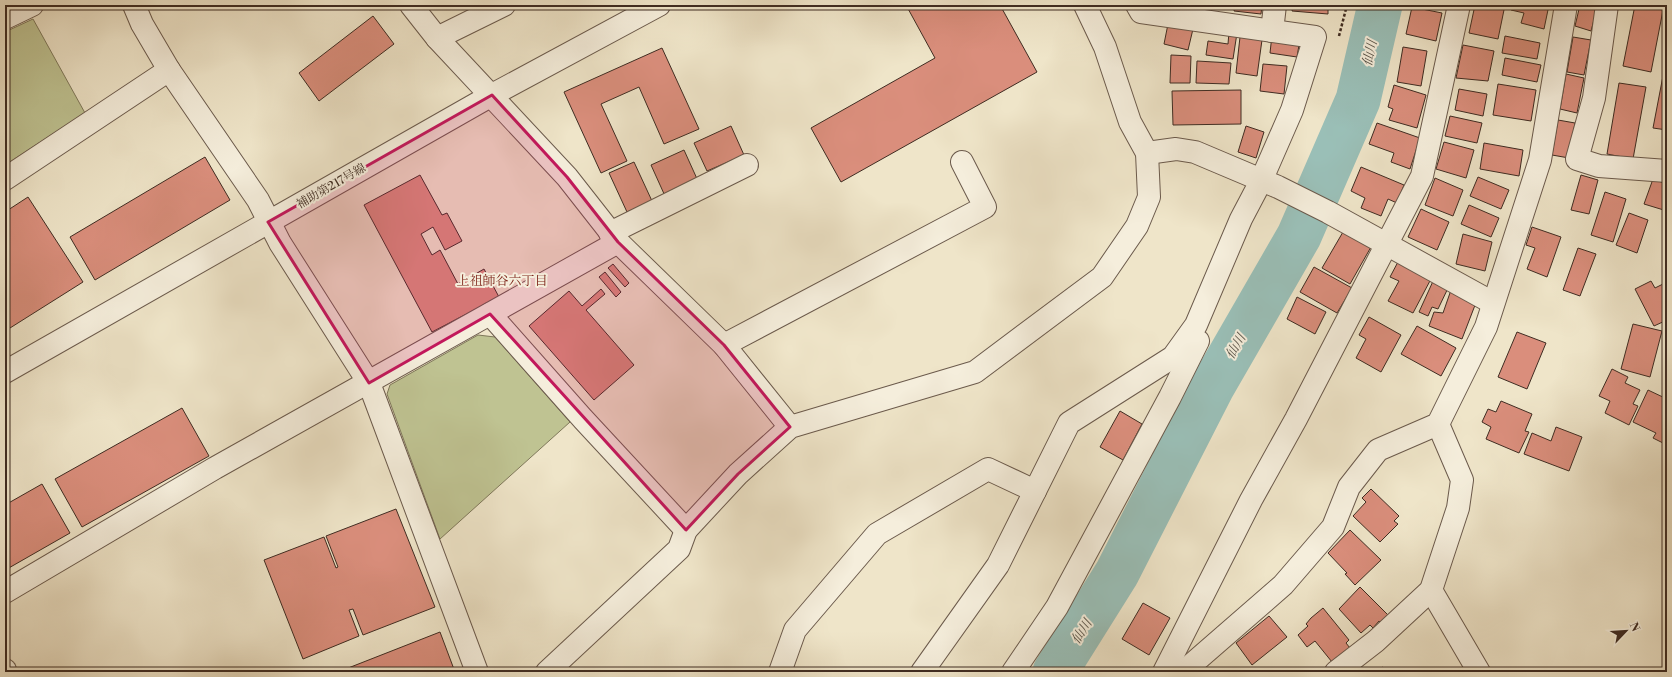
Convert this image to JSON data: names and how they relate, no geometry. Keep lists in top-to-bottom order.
{
  "streets": {
    "street": ["補助第217号線"]
  },
  "districts": ["上祖師谷六丁目"],
  "water": ["仙川"],
  "north": "top right"
}
